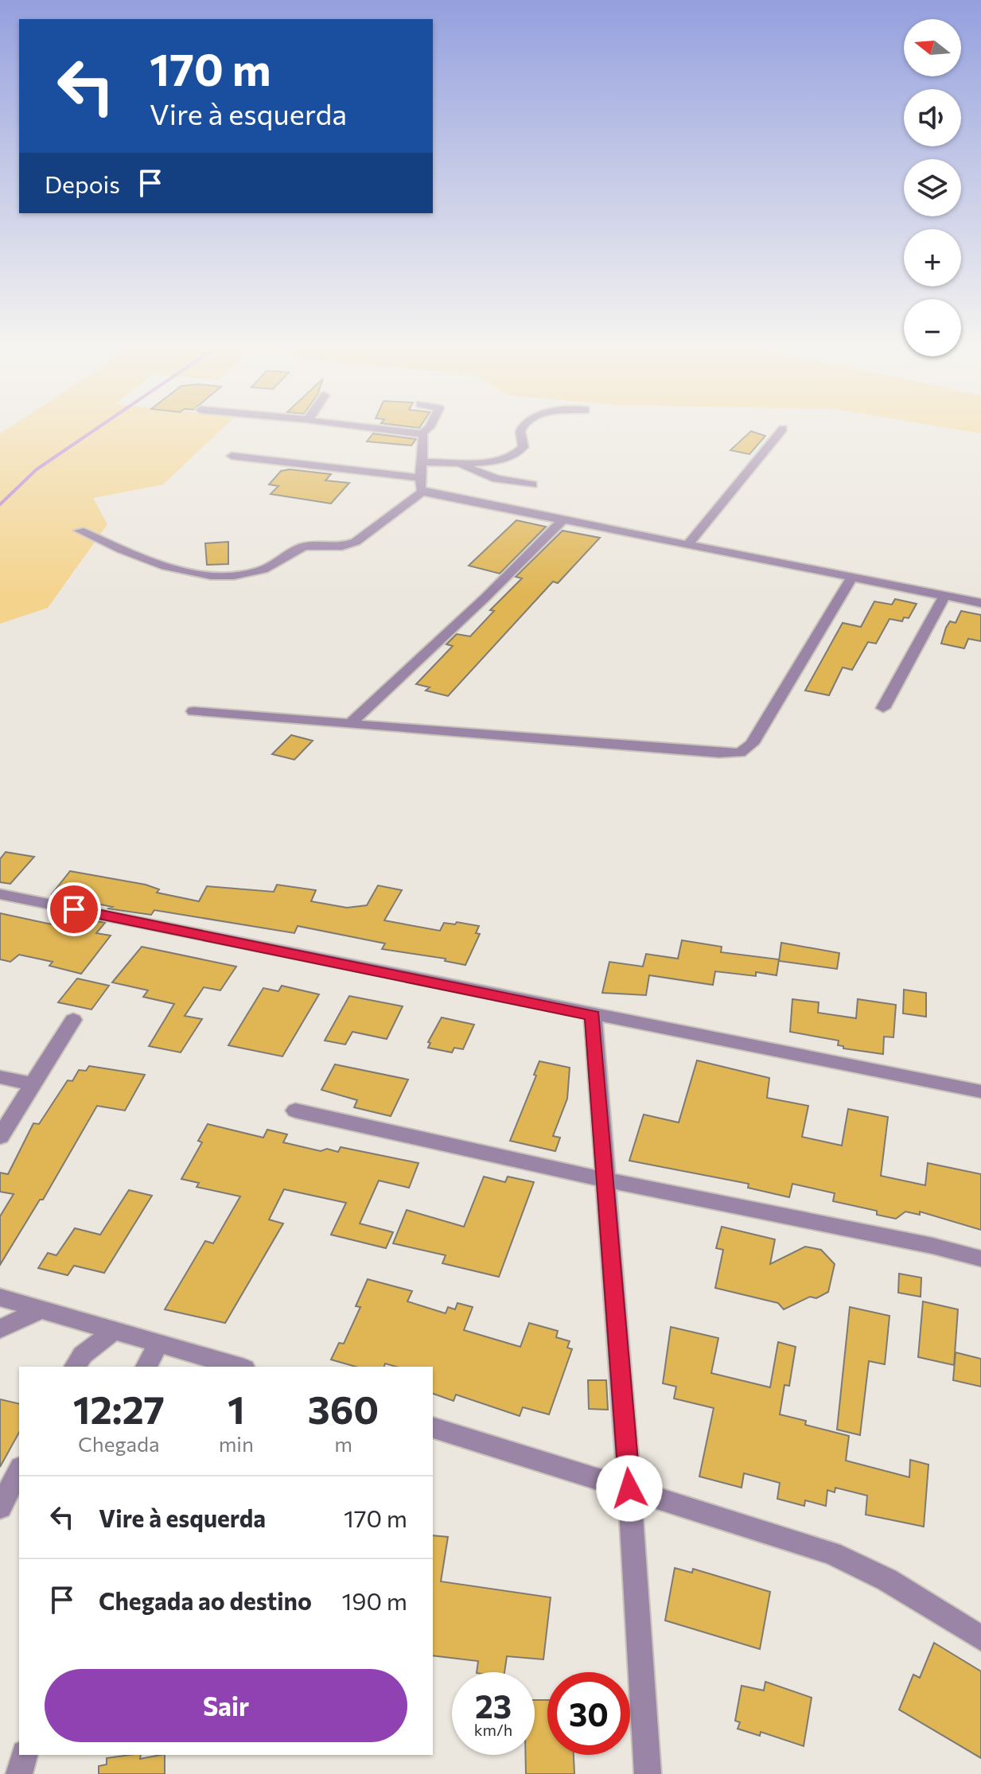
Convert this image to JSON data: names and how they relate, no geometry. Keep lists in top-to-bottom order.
{
  "north": "left",
  "page": {
    "map_buttons": ["+", "−"],
    "turn": ["170 m", "Vire à esquerda"],
    "then": "Depois",
    "eta": [
      "12:27",
      "Chegada",
      "1",
      "min",
      "360",
      "m"
    ],
    "list": [
      {
        "name": "Vire à esquerda",
        "value": "170 m"
      },
      {
        "name": "Chegada ao destino",
        "value": "190 m"
      }
    ],
    "buttons": "Sair",
    "speed": "23 km/h",
    "limit": "30"
  }
}
